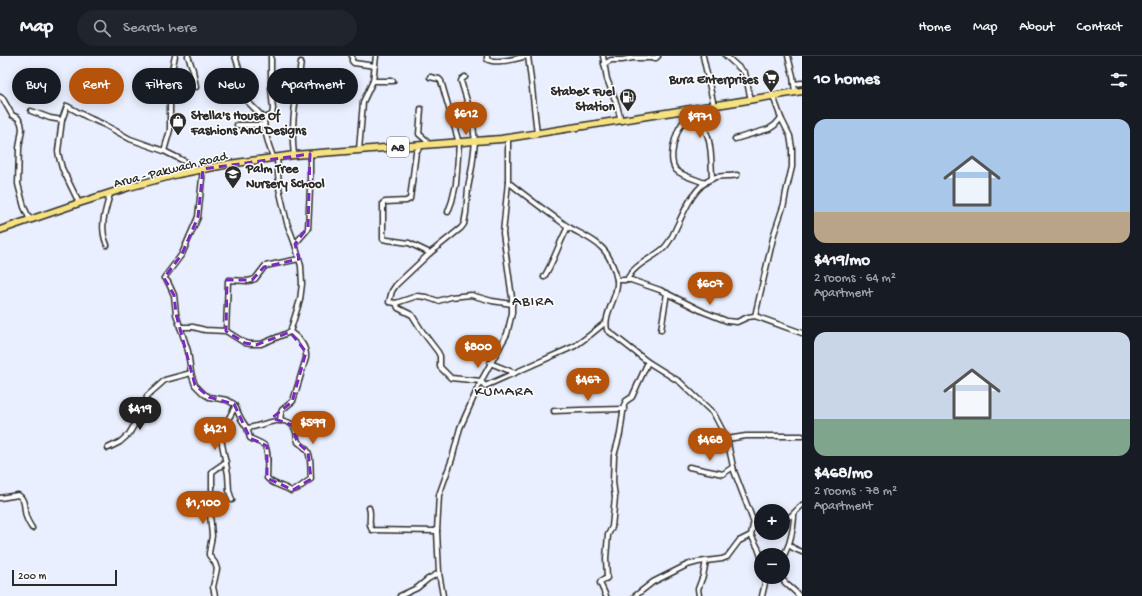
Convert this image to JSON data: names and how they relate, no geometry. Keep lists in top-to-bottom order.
{
  "streets": {
    "main road": ["A8", "Arua - Pakwach Road"]
  },
  "districts": ["ABIRA", "KUMARA"],
  "places": {
    "supermarket": ["Bura Enterprises"],
    "fuel station": ["Stabex Fuel Station"],
    "shop": ["Stella's House Of Fashions And Designs"],
    "school or university": ["Palm Tree Nursery School"]
  },
  "scale_bar": "200 m",
  "page": {
    "header": "Map",
    "search": "Search here",
    "nav": [
      "Home",
      "Map",
      "About",
      "Contact"
    ],
    "heading": "10 homes",
    "chip": [
      "Buy",
      "Rent",
      "Filters",
      "New",
      "Apartment"
    ],
    "price": [
      "$612",
      "$971",
      "$607",
      "$800",
      "$467",
      "$419",
      "$599",
      "$421",
      "$468",
      "$1,100"
    ],
    "list": [
      {
        "name": "$419/mo",
        "note": "2 rooms · 64 m² · Apartment"
      },
      {
        "name": "$468/mo",
        "note": "2 rooms · 78 m² · Apartment"
      }
    ],
    "map_buttons": ["+", "−"],
    "scale": "200 m"
  }
}
